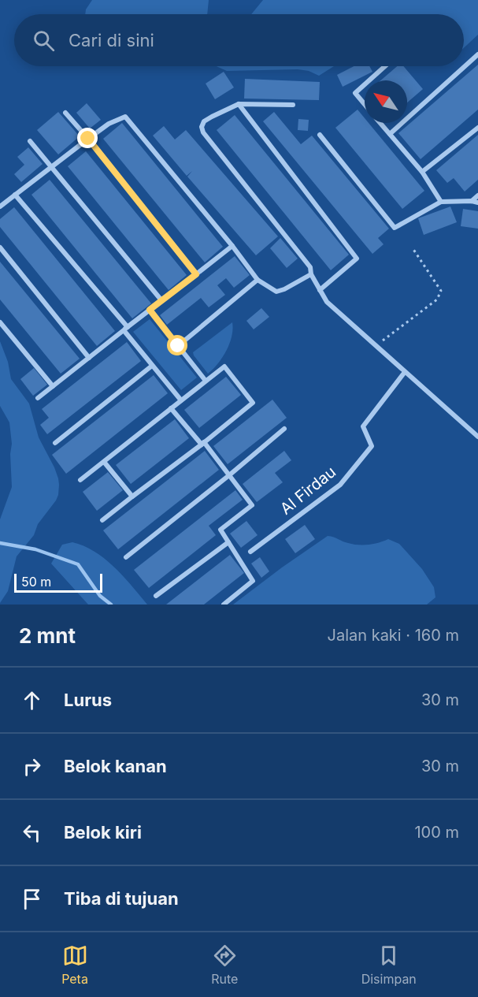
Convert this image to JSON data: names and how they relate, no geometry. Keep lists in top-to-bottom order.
{
  "streets": {
    "street": ["Al Firdau"]
  },
  "scale_bar": "50 m",
  "north": "top left",
  "page": {
    "search": "Cari di sini",
    "scale": "50 m",
    "heading": ["2 mnt", "Jalan kaki · 160 m"],
    "list": [
      ["Lurus", "30 m"],
      ["Belok kanan", "30 m"],
      ["Belok kiri", "100 m"],
      "Tiba di tujuan"
    ],
    "nav": ["Peta", "Rute", "Disimpan"]
  }
}
